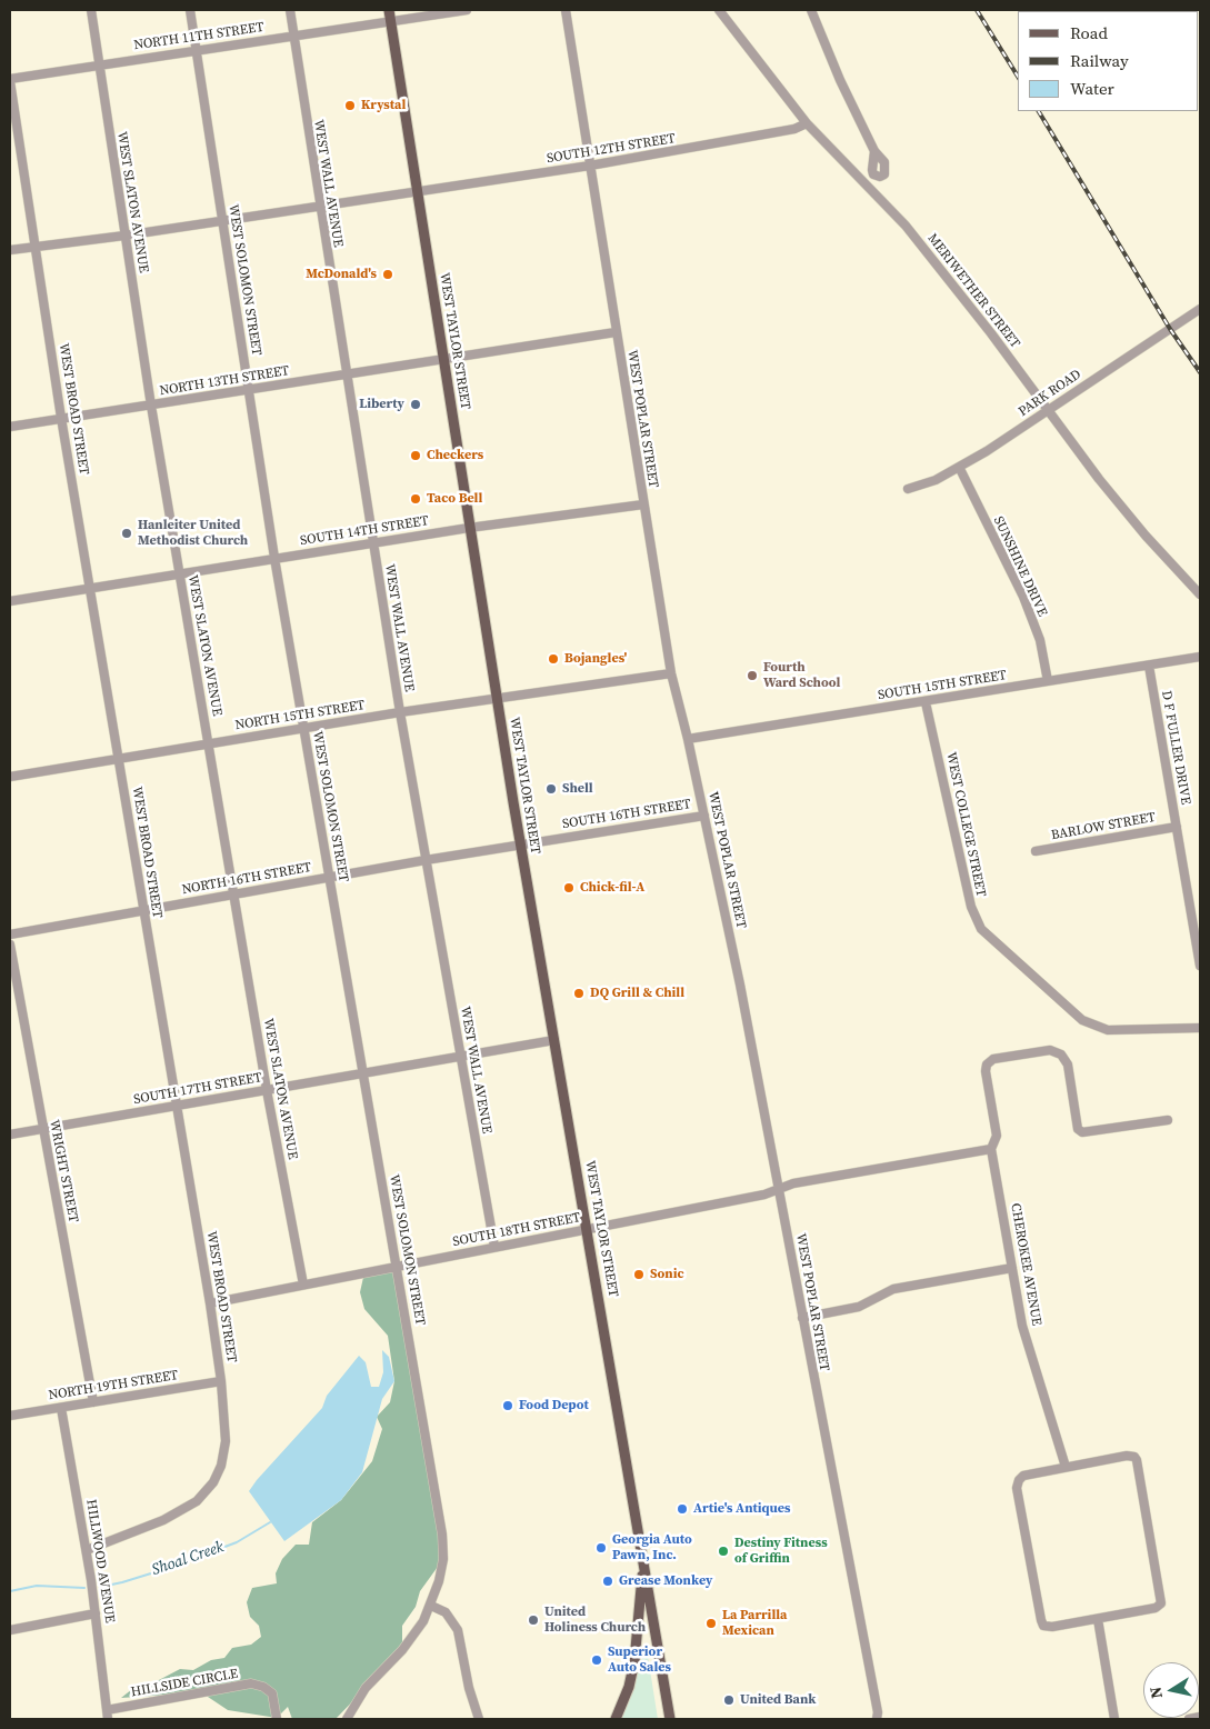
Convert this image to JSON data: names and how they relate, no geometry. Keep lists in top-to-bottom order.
{
  "streets": {
    "main road": ["WEST TAYLOR STREET"],
    "street": [
      "NORTH 11TH STREET",
      "SOUTH 12TH STREET",
      "WEST WALL AVENUE",
      "WEST SLATON AVENUE",
      "WEST SOLOMON STREET",
      "MERIWETHER STREET",
      "NORTH 13TH STREET",
      "PARK ROAD",
      "WEST BROAD STREET",
      "WEST POPLAR STREET",
      "SOUTH 14TH STREET",
      "SUNSHINE DRIVE",
      "SOUTH 15TH STREET",
      "NORTH 15TH STREET",
      "D F FULLER DRIVE",
      "SOUTH 16TH STREET",
      "WEST COLLEGE STREET",
      "BARLOW STREET",
      "NORTH 16TH STREET",
      "SOUTH 17TH STREET",
      "WRIGHT STREET",
      "SOUTH 18TH STREET",
      "CHEROKEE AVENUE",
      "NORTH 19TH STREET",
      "HILLWOOD AVENUE",
      "HILLSIDE CIRCLE"
    ]
  },
  "crossings": [
    ["NORTH 11TH STREET", "WEST WALL AVENUE"],
    ["NORTH 11TH STREET", "WEST SLATON AVENUE"],
    ["NORTH 11TH STREET", "WEST SOLOMON STREET"],
    ["NORTH 11TH STREET", "WEST TAYLOR STREET"],
    ["NORTH 11TH STREET", "WEST BROAD STREET"],
    ["SOUTH 12TH STREET", "WEST WALL AVENUE"],
    ["SOUTH 12TH STREET", "WEST SLATON AVENUE"],
    ["SOUTH 12TH STREET", "WEST SOLOMON STREET"],
    ["SOUTH 12TH STREET", "MERIWETHER STREET"],
    ["SOUTH 12TH STREET", "WEST TAYLOR STREET"],
    ["SOUTH 12TH STREET", "WEST BROAD STREET"],
    ["SOUTH 12TH STREET", "WEST POPLAR STREET"],
    ["WEST WALL AVENUE", "NORTH 13TH STREET"],
    ["WEST WALL AVENUE", "SOUTH 14TH STREET"],
    ["WEST WALL AVENUE", "NORTH 15TH STREET"],
    ["WEST WALL AVENUE", "NORTH 16TH STREET"],
    ["WEST WALL AVENUE", "SOUTH 17TH STREET"],
    ["WEST WALL AVENUE", "SOUTH 18TH STREET"],
    ["WEST SLATON AVENUE", "NORTH 13TH STREET"],
    ["WEST SLATON AVENUE", "SOUTH 14TH STREET"],
    ["WEST SLATON AVENUE", "NORTH 15TH STREET"],
    ["WEST SLATON AVENUE", "NORTH 16TH STREET"],
    ["WEST SLATON AVENUE", "SOUTH 17TH STREET"],
    ["WEST SLATON AVENUE", "SOUTH 18TH STREET"],
    ["WEST SOLOMON STREET", "NORTH 13TH STREET"],
    ["WEST SOLOMON STREET", "SOUTH 14TH STREET"],
    ["WEST SOLOMON STREET", "NORTH 15TH STREET"],
    ["WEST SOLOMON STREET", "NORTH 16TH STREET"],
    ["WEST SOLOMON STREET", "SOUTH 17TH STREET"],
    ["WEST SOLOMON STREET", "SOUTH 18TH STREET"],
    ["MERIWETHER STREET", "PARK ROAD"],
    ["WEST TAYLOR STREET", "NORTH 13TH STREET"],
    ["WEST TAYLOR STREET", "SOUTH 14TH STREET"],
    ["WEST TAYLOR STREET", "NORTH 15TH STREET"],
    ["WEST TAYLOR STREET", "SOUTH 16TH STREET"],
    ["WEST TAYLOR STREET", "NORTH 16TH STREET"],
    ["WEST TAYLOR STREET", "SOUTH 17TH STREET"],
    ["WEST TAYLOR STREET", "SOUTH 18TH STREET"],
    ["NORTH 13TH STREET", "WEST BROAD STREET"],
    ["NORTH 13TH STREET", "WEST POPLAR STREET"],
    ["PARK ROAD", "SUNSHINE DRIVE"],
    ["WEST BROAD STREET", "SOUTH 14TH STREET"],
    ["WEST BROAD STREET", "NORTH 15TH STREET"],
    ["WEST BROAD STREET", "NORTH 16TH STREET"],
    ["WEST BROAD STREET", "SOUTH 17TH STREET"],
    ["WEST BROAD STREET", "SOUTH 18TH STREET"],
    ["WEST BROAD STREET", "NORTH 19TH STREET"],
    ["WEST BROAD STREET", "HILLWOOD AVENUE"],
    ["WEST POPLAR STREET", "SOUTH 14TH STREET"],
    ["WEST POPLAR STREET", "SOUTH 15TH STREET"],
    ["WEST POPLAR STREET", "SOUTH 16TH STREET"],
    ["WEST POPLAR STREET", "SOUTH 18TH STREET"],
    ["SUNSHINE DRIVE", "SOUTH 15TH STREET"],
    ["SOUTH 15TH STREET", "D F FULLER DRIVE"],
    ["SOUTH 15TH STREET", "WEST COLLEGE STREET"],
    ["D F FULLER DRIVE", "BARLOW STREET"],
    ["SOUTH 16TH STREET", "NORTH 16TH STREET"],
    ["SOUTH 17TH STREET", "WRIGHT STREET"],
    ["WRIGHT STREET", "NORTH 19TH STREET"],
    ["SOUTH 18TH STREET", "CHEROKEE AVENUE"],
    ["NORTH 19TH STREET", "HILLWOOD AVENUE"],
    ["HILLWOOD AVENUE", "HILLSIDE CIRCLE"]
  ],
  "water": ["Shoal Creek"],
  "places": [
    "Krystal",
    "McDonald's",
    "Liberty",
    "Checkers",
    "Taco Bell",
    "Hanleiter United Methodist Church",
    "Bojangles'",
    "Fourth Ward School",
    "Shell",
    "Chick-fil-A",
    "DQ Grill & Chill",
    "Sonic",
    "Food Depot",
    "Artie's Antiques",
    "Georgia Auto Pawn, Inc.",
    "Destiny Fitness of Griffin",
    "Grease Monkey",
    "United Holiness Church",
    "La Parrilla Mexican",
    "Superior Auto Sales",
    "United Bank"
  ],
  "legend": ["Road", "Railway", "Water"],
  "north": "left"
}
